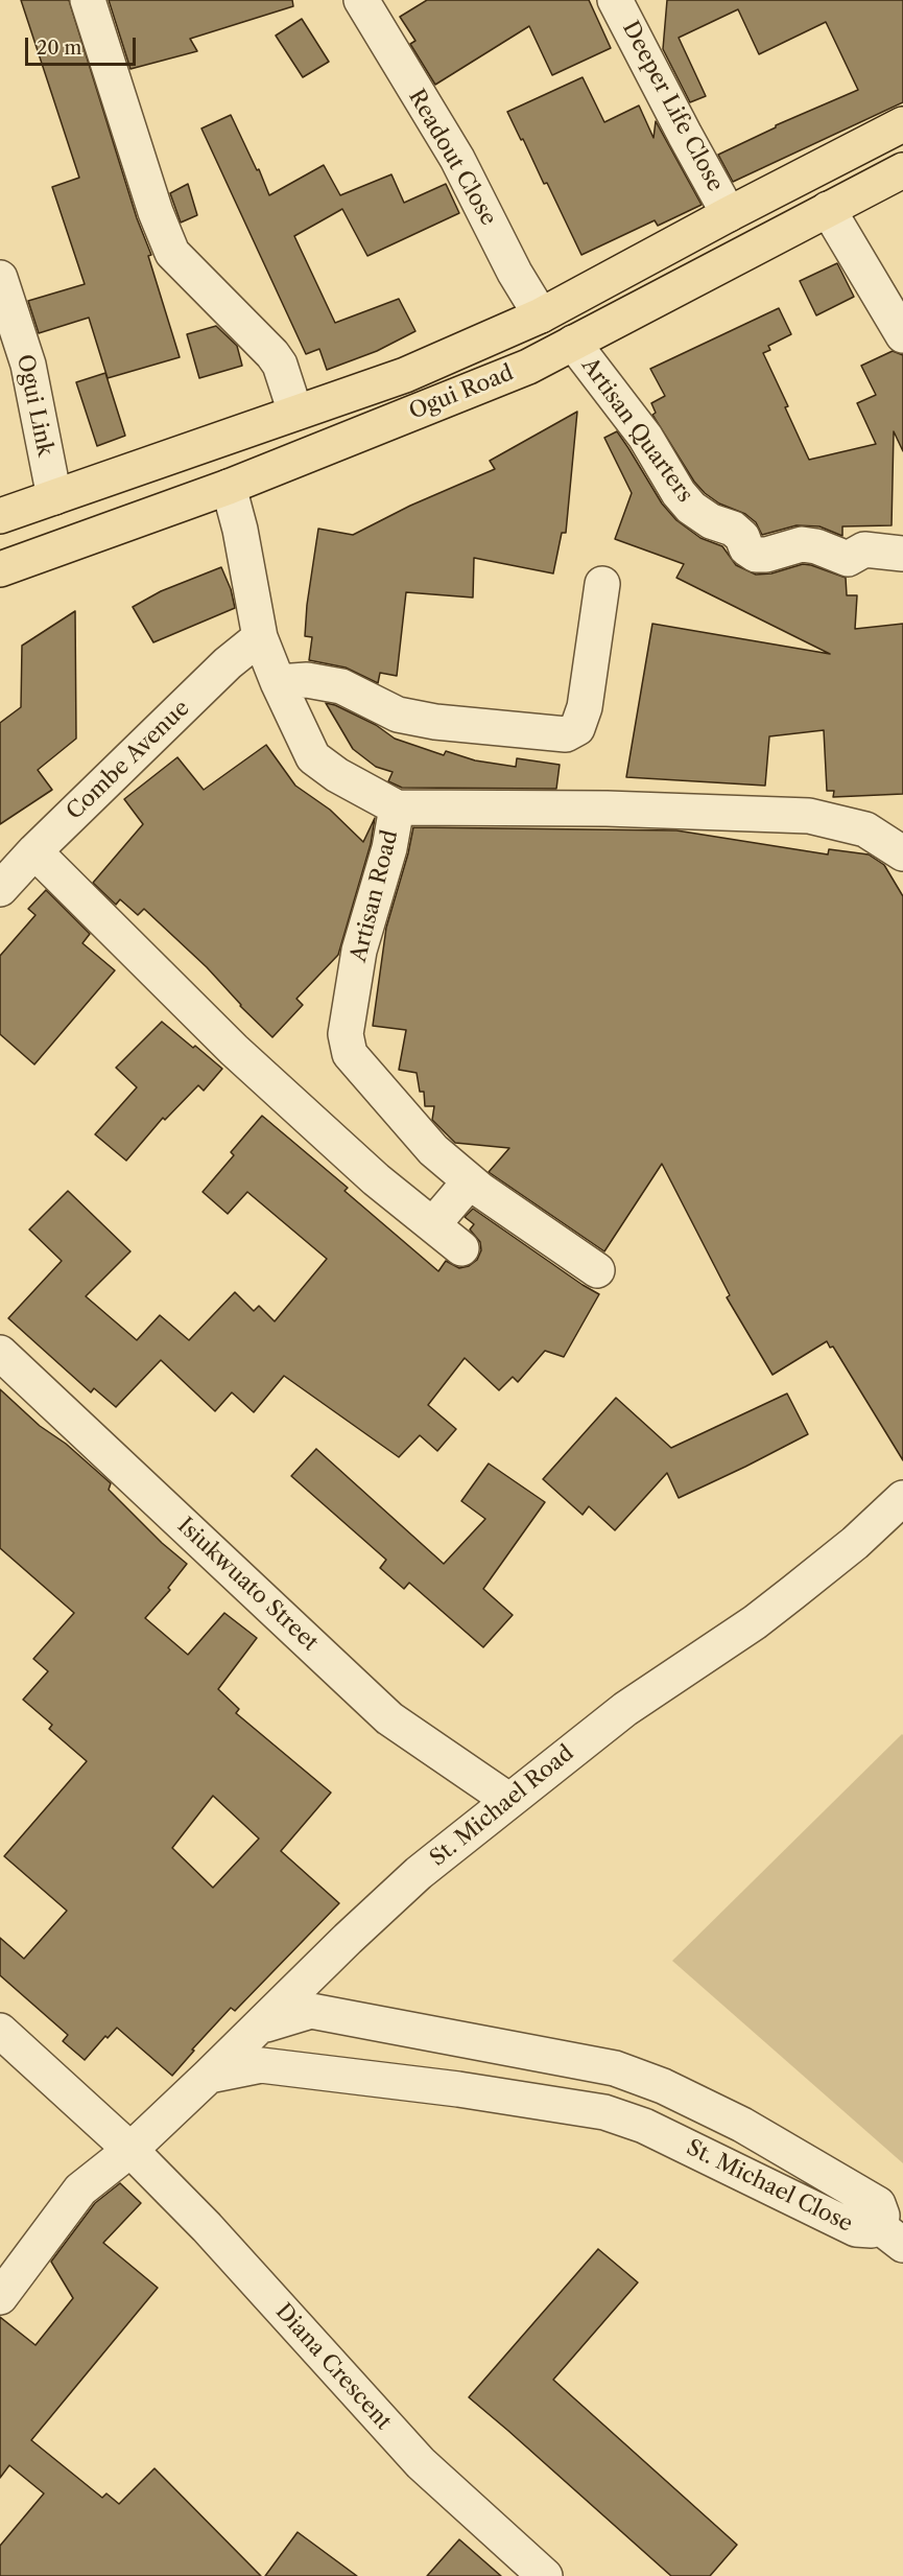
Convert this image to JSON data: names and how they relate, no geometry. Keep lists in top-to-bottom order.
{
  "streets": {
    "main road": ["Ogui Road"],
    "street": [
      "Deeper Life Close",
      "Readout Close",
      "Ogui Link",
      "Artisan Quarters",
      "Combe Avenue",
      "Artisan Road",
      "Isiukwuato Street",
      "St. Michael Road",
      "St. Michael Close",
      "Diana Crescent"
    ]
  },
  "crossings": [
    ["Deeper Life Close", "Ogui Road"],
    ["Readout Close", "Ogui Road"],
    ["Ogui Road", "Ogui Link"],
    ["Ogui Road", "Artisan Quarters"],
    ["Isiukwuato Street", "St. Michael Road"],
    ["St. Michael Road", "St. Michael Close"],
    ["St. Michael Road", "Diana Crescent"]
  ],
  "scale_bar": "20 m"
}
